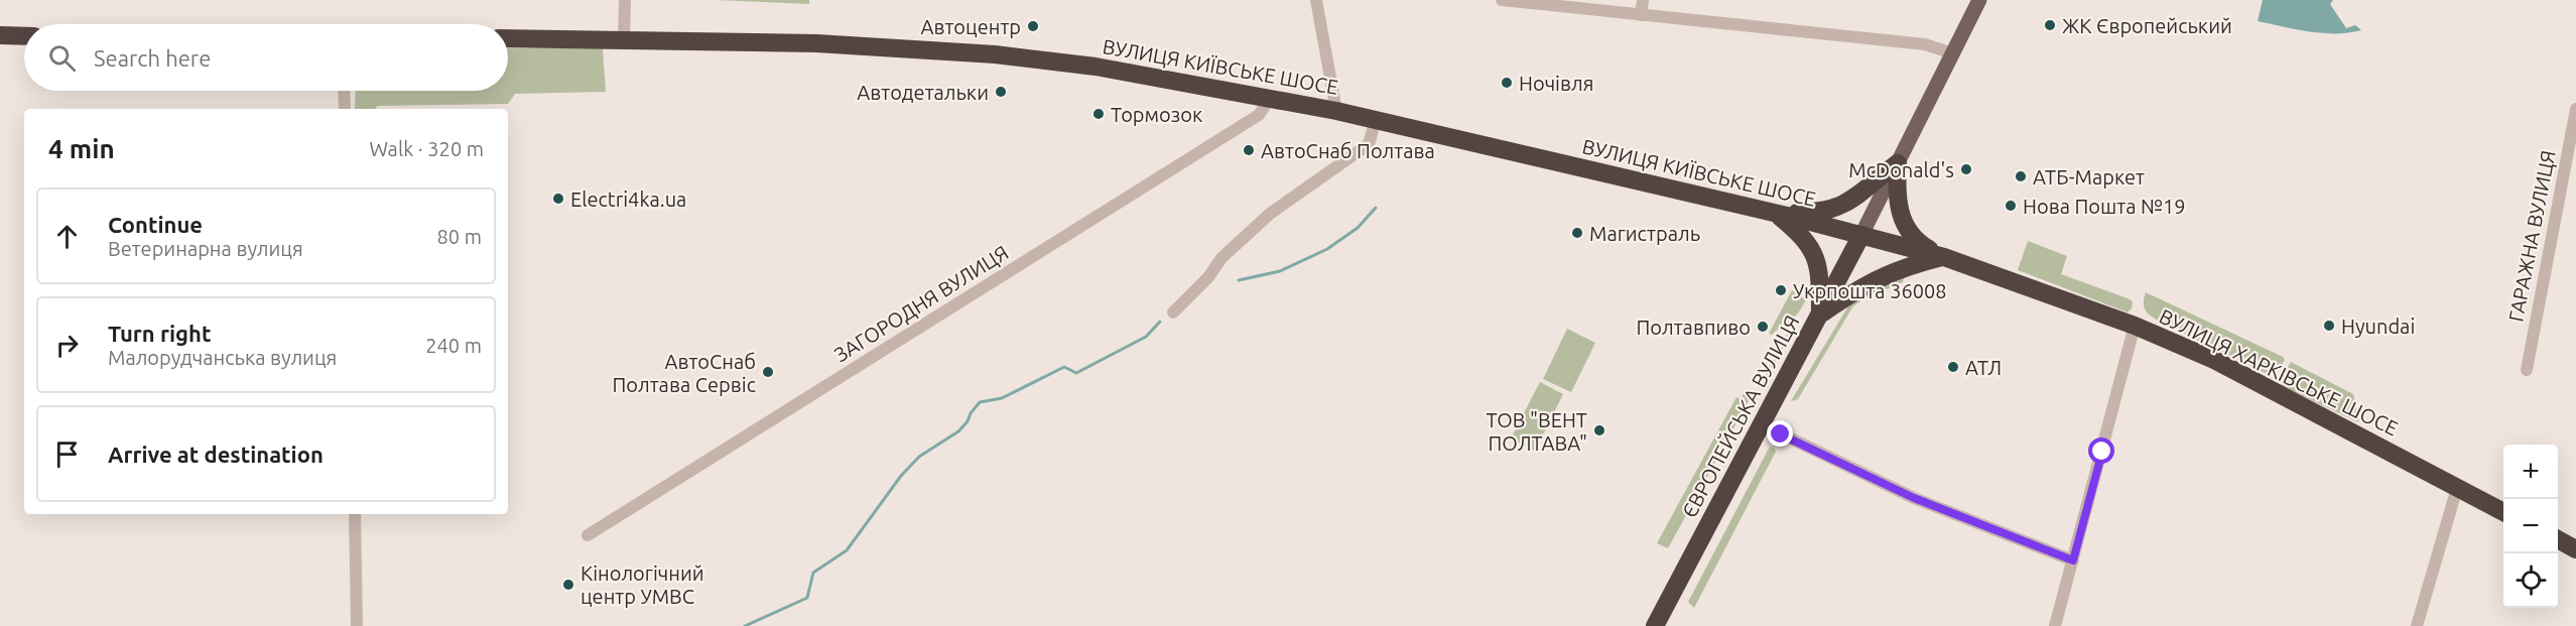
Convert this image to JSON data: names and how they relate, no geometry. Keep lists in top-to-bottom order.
{
  "streets": {
    "highway": ["ВУЛИЦЯ КИЇВСЬКЕ ШОСЕ", "ВУЛИЦЯ ХАРКІВСЬКЕ ШОСЕ", "ЄВРОПЕЙСЬКА ВУЛИЦЯ"],
    "street": ["ГАРАЖНА ВУЛИЦЯ", "ЗАГОРОДНЯ ВУЛИЦЯ"]
  },
  "crossings": [
    ["ВУЛИЦЯ КИЇВСЬКЕ ШОСЕ", "ЗАГОРОДНЯ ВУЛИЦЯ"],
    ["ВУЛИЦЯ КИЇВСЬКЕ ШОСЕ", "ВУЛИЦЯ ХАРКІВСЬКЕ ШОСЕ"],
    ["ВУЛИЦЯ КИЇВСЬКЕ ШОСЕ", "ЄВРОПЕЙСЬКА ВУЛИЦЯ"]
  ],
  "places": [
    "ЖК Європейський",
    "Автоцентр",
    "Ночівля",
    "Автодетальки",
    "Тормозок",
    "АвтоСнаб Полтава",
    "McDonald's",
    "АТБ-Маркет",
    "Electri4ka.ua",
    "Нова Пошта №19",
    "Магистраль",
    "Укрпошта 36008",
    "Hyundai",
    "Полтавпиво",
    "АТЛ",
    "АвтоСнаб Полтава Сервіс",
    "ТОВ \"ВЕНТ ПОЛТАВА\"",
    "Кінологічний центр УМВС"
  ],
  "page": {
    "search": "Search here",
    "heading": ["4 min", "Walk · 320 m"],
    "list": [
      ["Continue", "Ветеринарна вулиця", "80 m"],
      ["Turn right", "Малорудчанська вулиця", "240 m"],
      "Arrive at destination"
    ],
    "map_buttons": ["+", "−"]
  }
}
